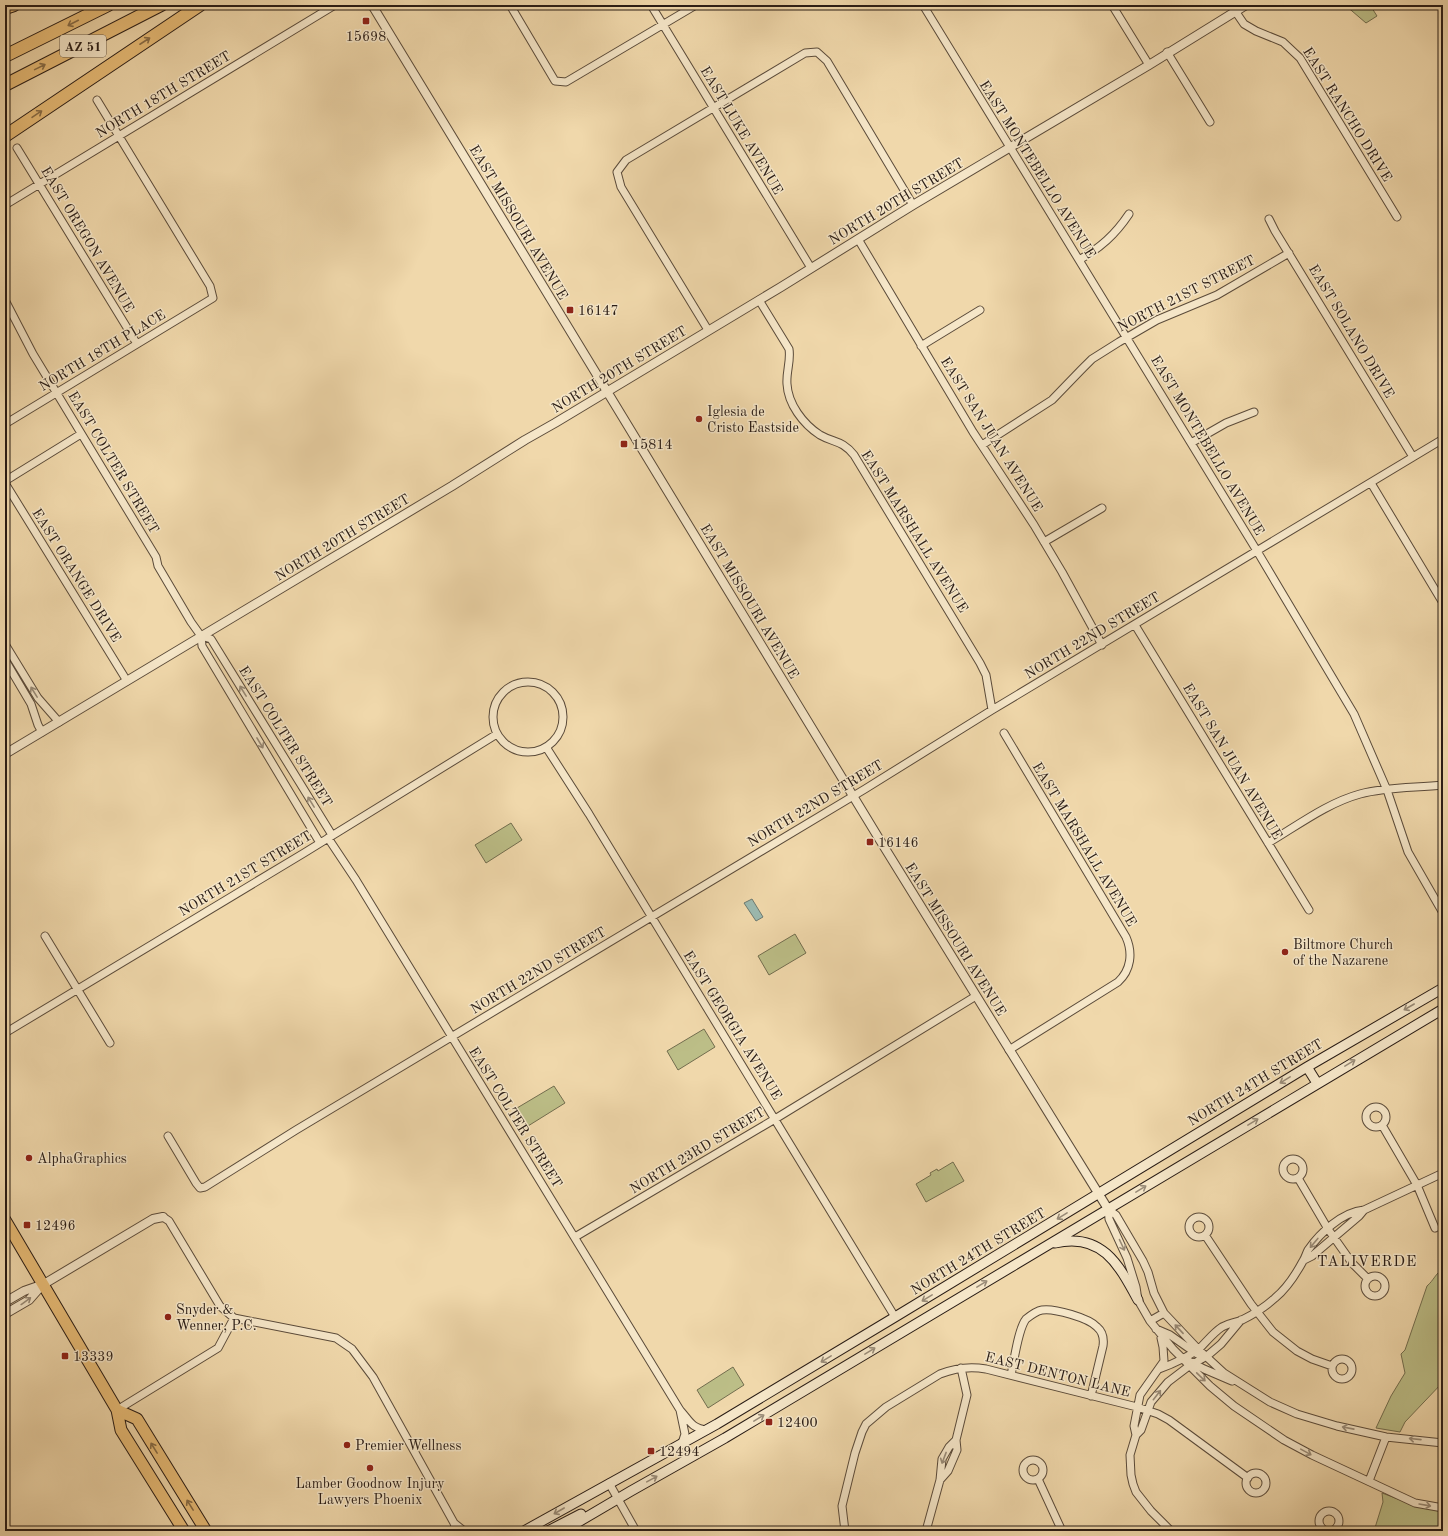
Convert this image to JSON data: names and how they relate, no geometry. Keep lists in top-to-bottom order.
{
  "streets": {
    "highway": ["AZ 51"],
    "main road": ["NORTH 24TH STREET"],
    "street": [
      "NORTH 18TH STREET",
      "EAST RANCHO DRIVE",
      "EAST LUKE AVENUE",
      "EAST MONTEBELLO AVENUE",
      "NORTH 20TH STREET",
      "EAST MISSOURI AVENUE",
      "EAST OREGON AVENUE",
      "NORTH 21ST STREET",
      "EAST SOLANO DRIVE",
      "NORTH 18TH PLACE",
      "EAST SAN JUAN AVENUE",
      "EAST COLTER STREET",
      "EAST MARSHALL AVENUE",
      "EAST ORANGE DRIVE",
      "NORTH 22ND STREET",
      "EAST GEORGIA AVENUE",
      "NORTH 23RD STREET",
      "EAST DENTON LANE"
    ]
  },
  "crossings": [
    ["NORTH 18TH STREET", "EAST OREGON AVENUE"],
    ["NORTH 18TH STREET", "NORTH 18TH PLACE"],
    ["EAST RANCHO DRIVE", "NORTH 20TH STREET"],
    ["EAST LUKE AVENUE", "NORTH 20TH STREET"],
    ["EAST MONTEBELLO AVENUE", "NORTH 20TH STREET"],
    ["EAST MONTEBELLO AVENUE", "NORTH 21ST STREET"],
    ["EAST MONTEBELLO AVENUE", "NORTH 22ND STREET"],
    ["NORTH 20TH STREET", "EAST MISSOURI AVENUE"],
    ["NORTH 20TH STREET", "EAST SAN JUAN AVENUE"],
    ["NORTH 20TH STREET", "EAST COLTER STREET"],
    ["NORTH 20TH STREET", "EAST MARSHALL AVENUE"],
    ["NORTH 20TH STREET", "EAST ORANGE DRIVE"],
    ["EAST MISSOURI AVENUE", "EAST MARSHALL AVENUE"],
    ["EAST MISSOURI AVENUE", "NORTH 22ND STREET"],
    ["EAST MISSOURI AVENUE", "NORTH 24TH STREET"],
    ["EAST MISSOURI AVENUE", "NORTH 23RD STREET"],
    ["EAST OREGON AVENUE", "NORTH 18TH PLACE"],
    ["NORTH 21ST STREET", "EAST SOLANO DRIVE"],
    ["NORTH 21ST STREET", "EAST SAN JUAN AVENUE"],
    ["NORTH 21ST STREET", "EAST COLTER STREET"],
    ["NORTH 21ST STREET", "EAST GEORGIA AVENUE"],
    ["EAST SOLANO DRIVE", "NORTH 22ND STREET"],
    ["NORTH 18TH PLACE", "EAST COLTER STREET"],
    ["EAST SAN JUAN AVENUE", "NORTH 22ND STREET"],
    ["EAST COLTER STREET", "NORTH 22ND STREET"],
    ["EAST COLTER STREET", "NORTH 24TH STREET"],
    ["EAST COLTER STREET", "NORTH 23RD STREET"],
    ["EAST MARSHALL AVENUE", "NORTH 22ND STREET"],
    ["NORTH 22ND STREET", "EAST GEORGIA AVENUE"],
    ["EAST GEORGIA AVENUE", "NORTH 24TH STREET"],
    ["EAST GEORGIA AVENUE", "NORTH 23RD STREET"]
  ],
  "districts": ["TALIVERDE"],
  "places": {
    "transit": [
      "15698",
      "16147",
      "15814",
      "16146",
      "12496",
      "13339",
      "12400",
      "12494"
    ],
    "other": [
      "Iglesia de Cristo Eastside",
      "Biltmore Church of the Nazarene",
      "AlphaGraphics",
      "Snyder & Wenner, P.C.",
      "Premier Wellness",
      "Lamber Goodnow Injury Lawyers Phoenix"
    ]
  }
}
